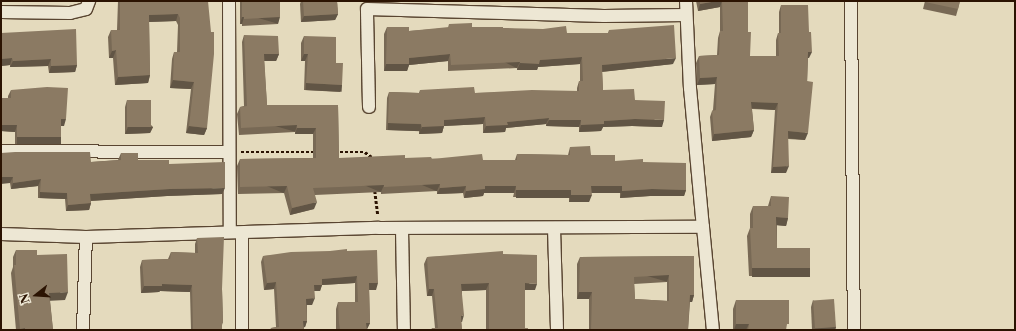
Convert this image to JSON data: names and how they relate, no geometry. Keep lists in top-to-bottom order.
{
  "north": "left"
}
